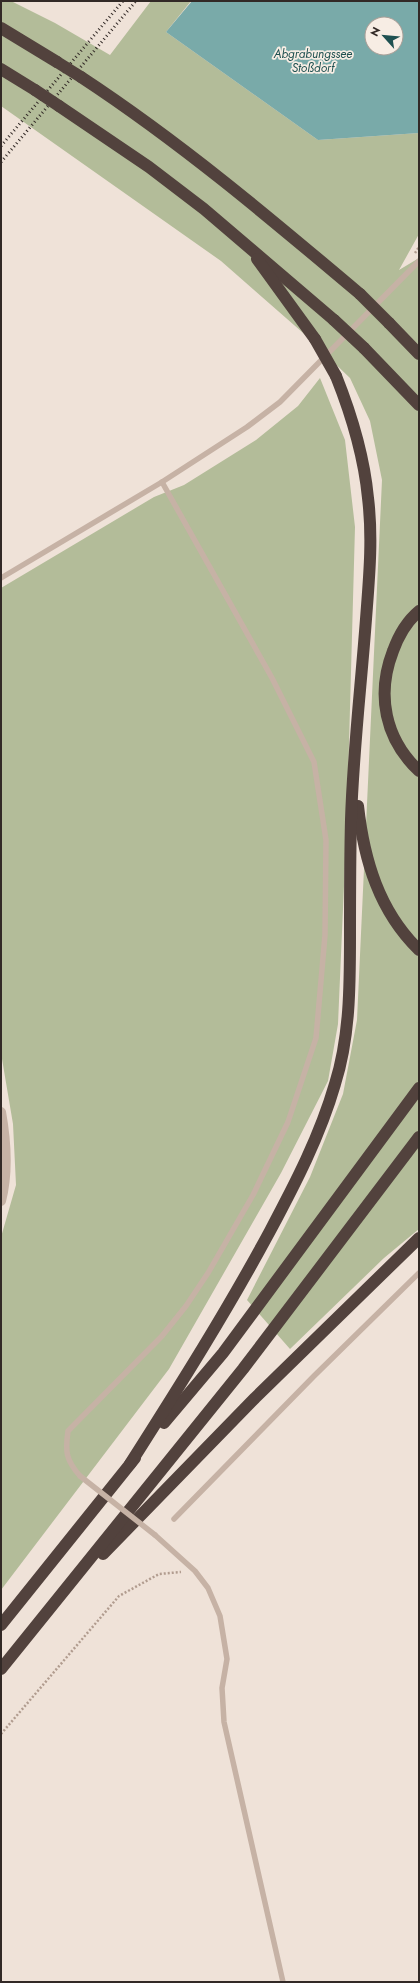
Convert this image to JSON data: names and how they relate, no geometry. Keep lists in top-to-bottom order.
{
  "water": ["Abgrabungssee Stoßdorf"],
  "north": "top left"
}
